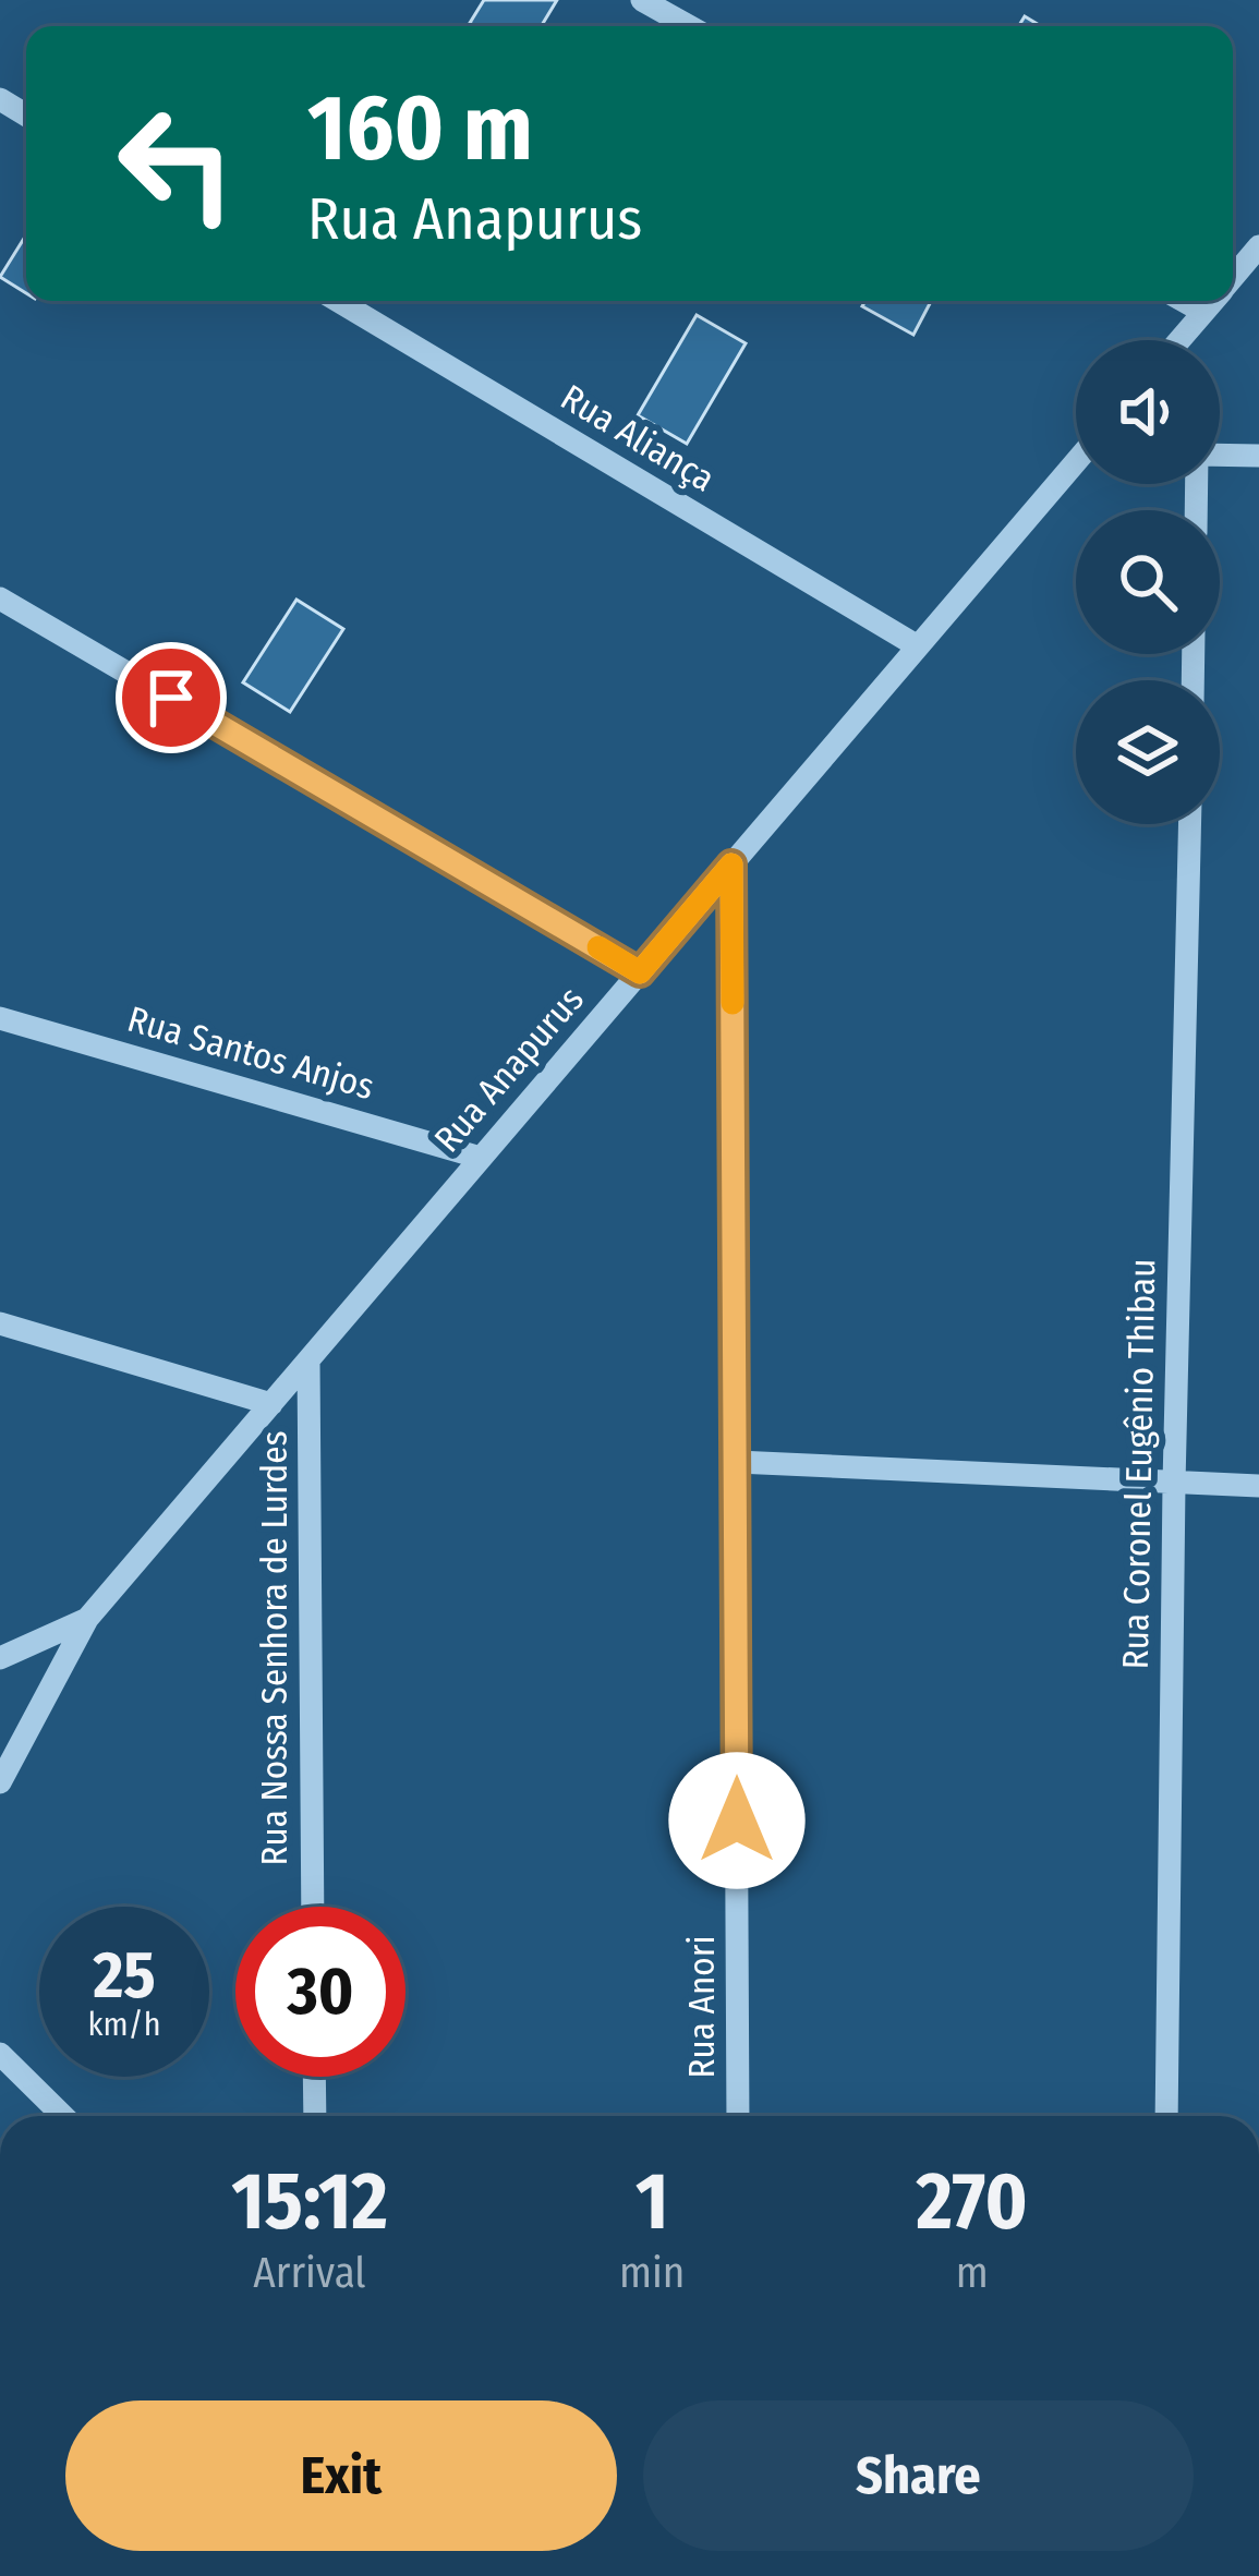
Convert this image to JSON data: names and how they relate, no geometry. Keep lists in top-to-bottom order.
{
  "streets": {
    "street": [
      "Rua Aliança",
      "Rua Santos Anjos",
      "Rua Anapurus",
      "Rua Coronel Eugênio Thibau",
      "Rua Nossa Senhora de Lurdes",
      "Rua Anori"
    ]
  },
  "crossings": [
    ["Rua Aliança", "Rua Anapurus"],
    ["Rua Santos Anjos", "Rua Anapurus"],
    ["Rua Anapurus", "Rua Nossa Senhora de Lurdes"],
    ["Rua Anapurus", "Rua Anori"]
  ],
  "page": {
    "turn": ["160 m", "Rua Anapurus"],
    "speed": "25 km/h",
    "limit": "30",
    "eta": [
      "15:12",
      "Arrival",
      "1",
      "min",
      "270",
      "m"
    ],
    "buttons": ["Exit", "Share"]
  }
}
